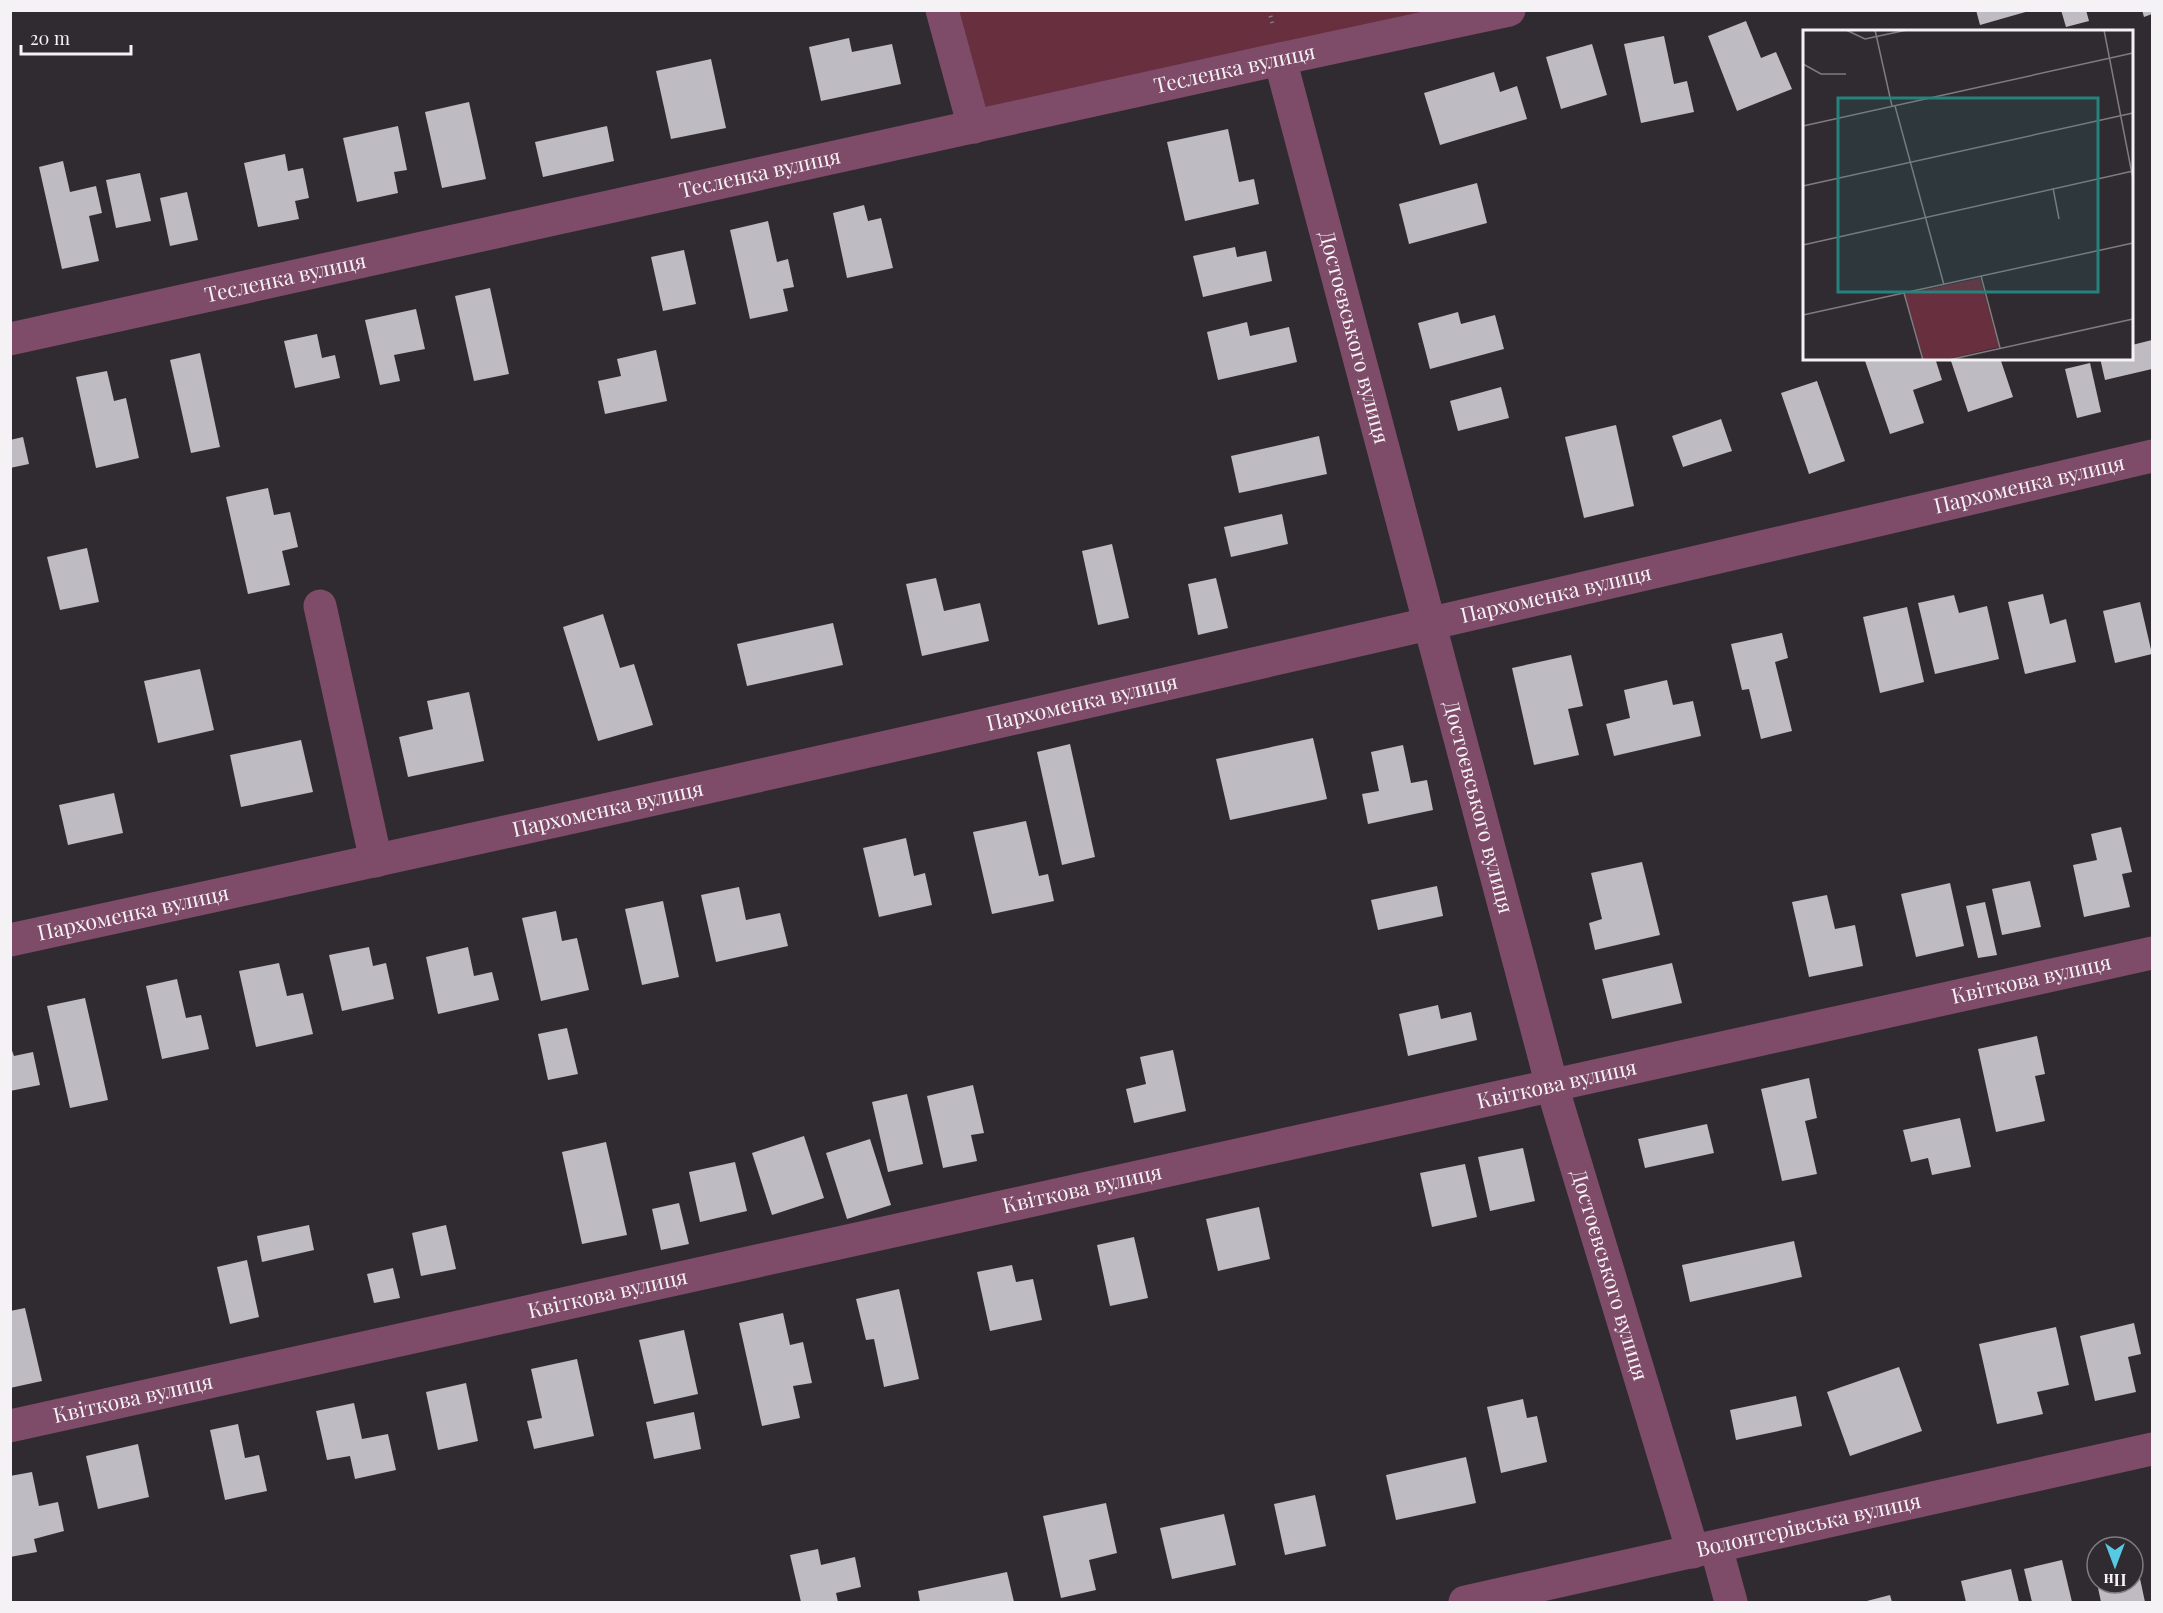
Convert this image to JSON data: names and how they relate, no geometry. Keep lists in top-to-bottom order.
{
  "streets": {
    "street": [
      "Тесленка вулиця",
      "Достоєвського вулиця",
      "Пархоменка вулиця",
      "Квіткова вулиця",
      "Волонтерівська вулиця"
    ]
  },
  "crossings": [
    ["Тесленка вулиця", "Достоєвського вулиця"],
    ["Достоєвського вулиця", "Пархоменка вулиця"],
    ["Достоєвського вулиця", "Квіткова вулиця"],
    ["Достоєвського вулиця", "Волонтерівська вулиця"]
  ],
  "scale_bar": "20 m",
  "north": "bottom"
}
